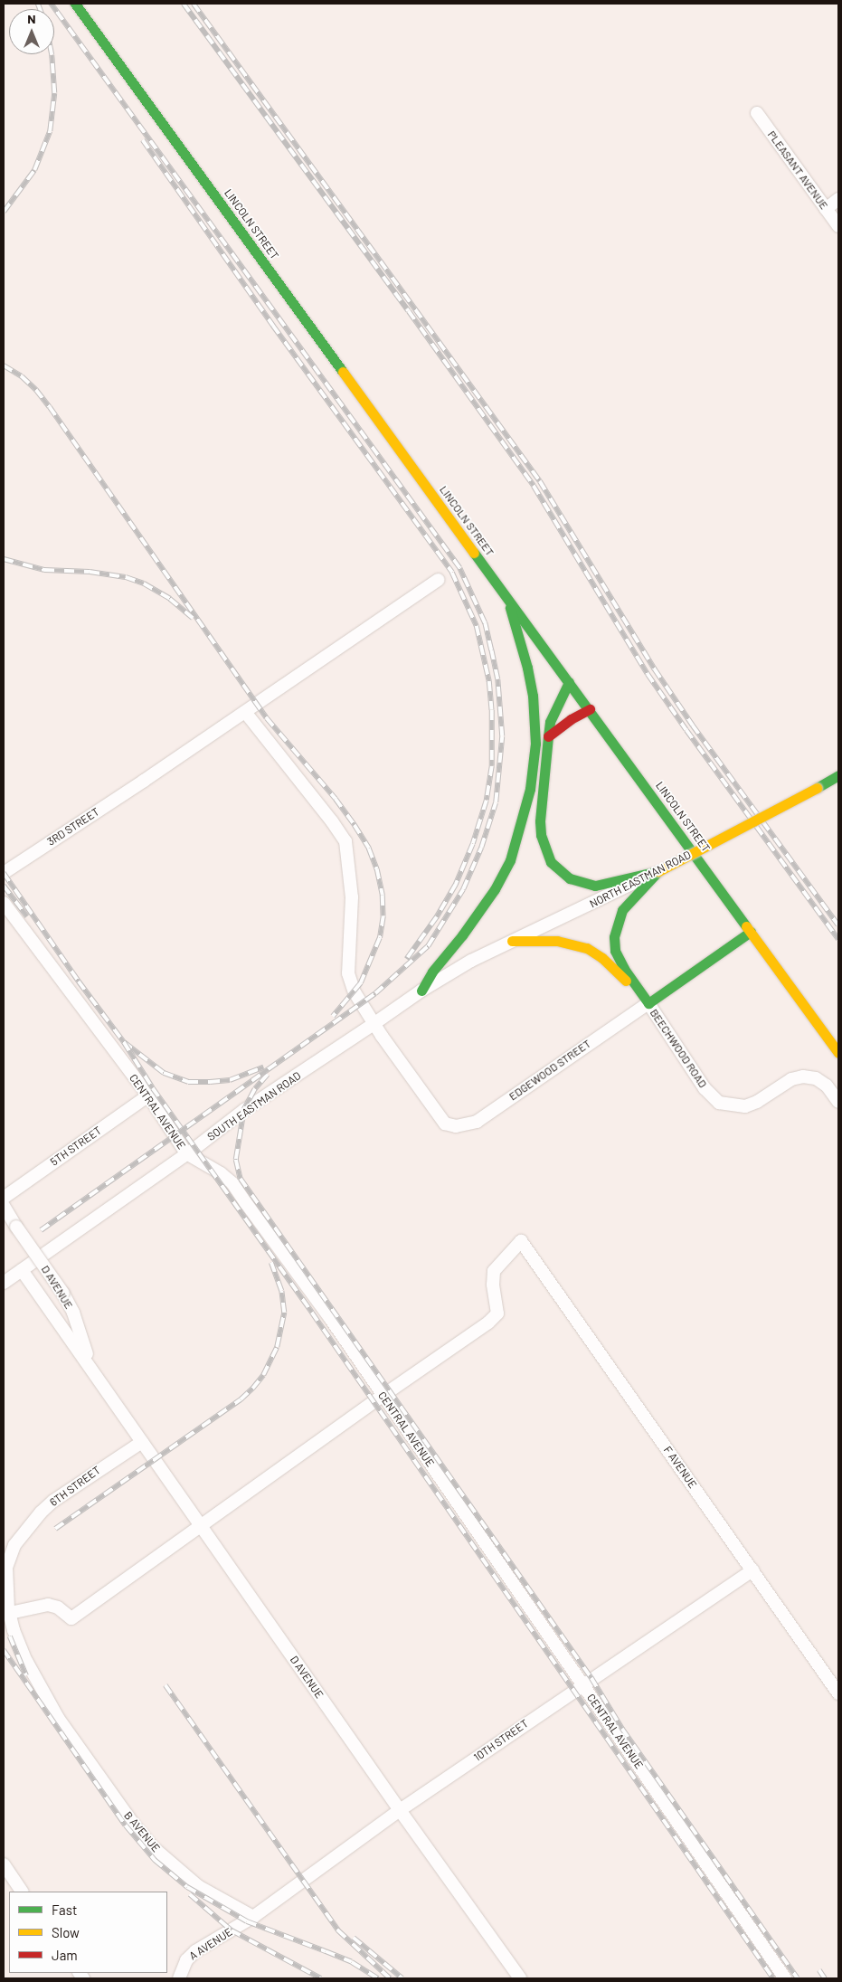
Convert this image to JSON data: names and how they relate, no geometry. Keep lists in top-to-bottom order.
{
  "streets": {
    "main road": [
      "LINCOLN STREET",
      "NORTH EASTMAN ROAD",
      "BEECHWOOD ROAD",
      "EDGEWOOD STREET"
    ],
    "street": [
      "PLEASANT AVENUE",
      "3RD STREET",
      "SOUTH EASTMAN ROAD",
      "CENTRAL AVENUE",
      "5TH STREET",
      "D AVENUE",
      "F AVENUE",
      "6TH STREET",
      "10TH STREET",
      "B AVENUE",
      "A AVENUE"
    ]
  },
  "crossings": [
    ["LINCOLN STREET", "EDGEWOOD STREET"],
    ["3RD STREET", "EDGEWOOD STREET"],
    ["NORTH EASTMAN ROAD", "SOUTH EASTMAN ROAD"],
    ["BEECHWOOD ROAD", "EDGEWOOD STREET"],
    ["EDGEWOOD STREET", "SOUTH EASTMAN ROAD"],
    ["SOUTH EASTMAN ROAD", "CENTRAL AVENUE"],
    ["SOUTH EASTMAN ROAD", "D AVENUE"],
    ["CENTRAL AVENUE", "5TH STREET"],
    ["CENTRAL AVENUE", "F AVENUE"],
    ["CENTRAL AVENUE", "10TH STREET"],
    ["D AVENUE", "6TH STREET"],
    ["D AVENUE", "10TH STREET"],
    ["F AVENUE", "10TH STREET"],
    ["6TH STREET", "B AVENUE"],
    ["10TH STREET", "B AVENUE"],
    ["10TH STREET", "A AVENUE"],
    ["B AVENUE", "A AVENUE"]
  ],
  "legend": ["Fast", "Slow", "Jam"],
  "north": "top"
}
